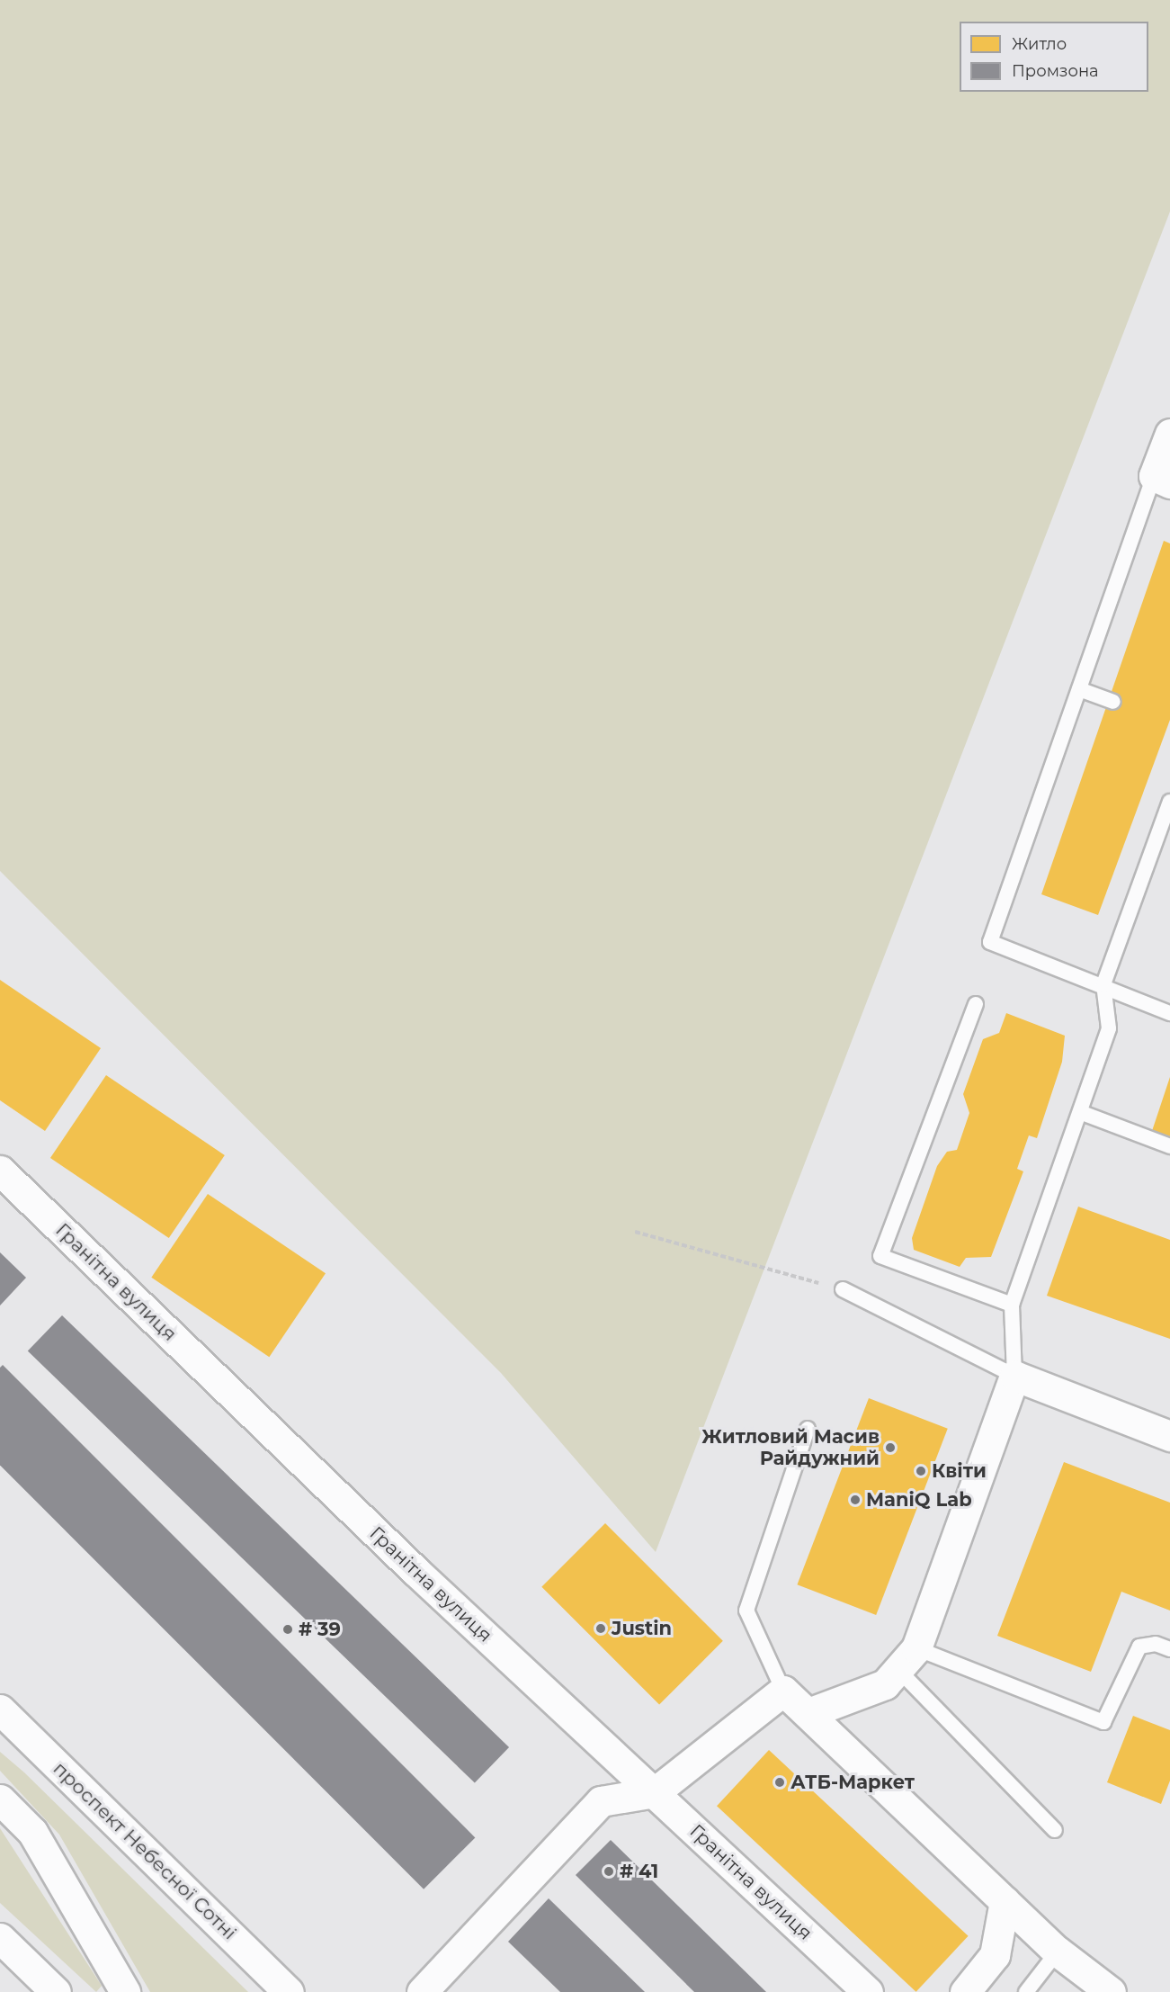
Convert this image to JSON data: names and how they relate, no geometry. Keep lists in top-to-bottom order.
{
  "streets": {
    "street": ["Гранітна вулиця", "проспект Небесної Сотні"]
  },
  "places": [
    "Житловий Масив Райдужний",
    "Квіти",
    "ManiQ Lab",
    "Justin",
    "# 39",
    "АТБ-Маркет",
    "# 41"
  ],
  "legend": ["Житло", "Промзона"]
}
